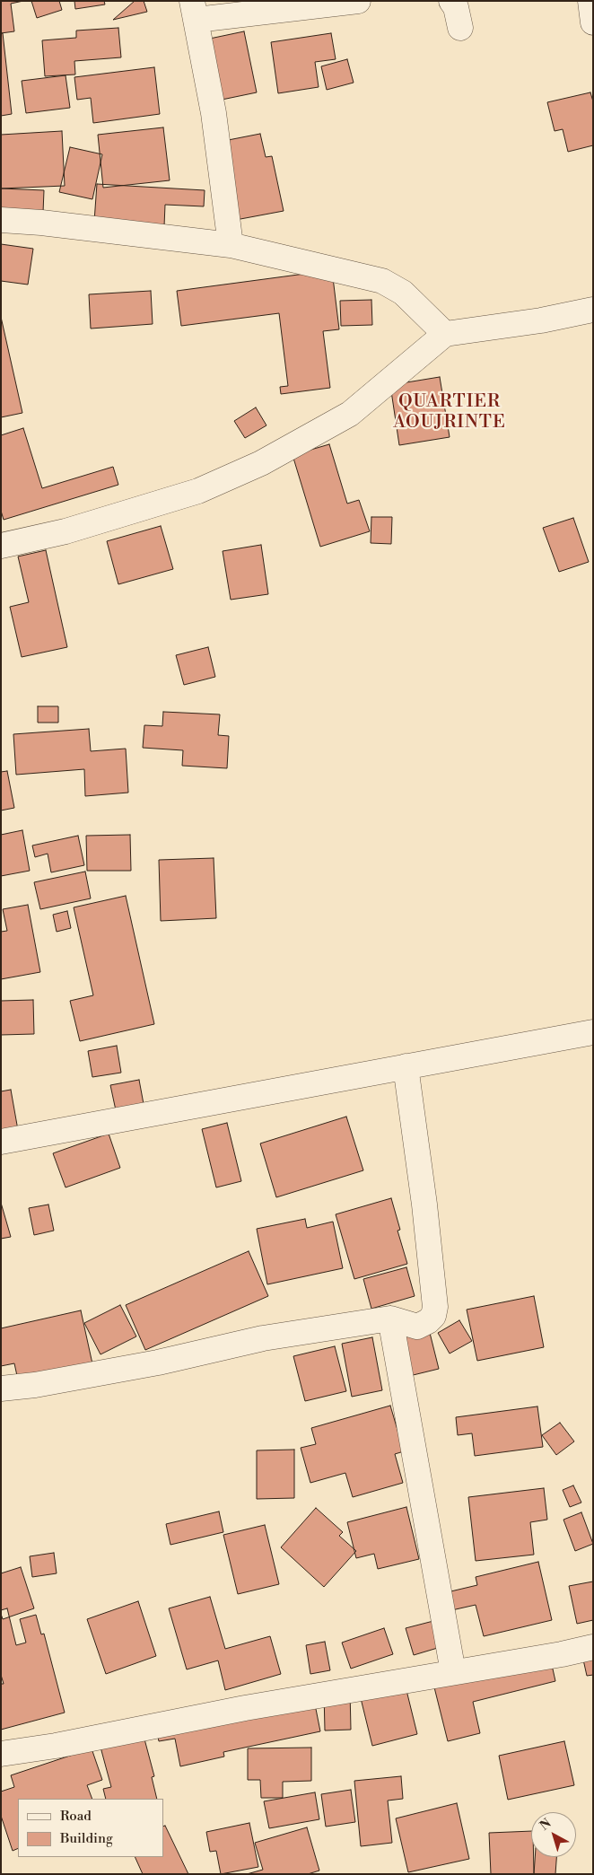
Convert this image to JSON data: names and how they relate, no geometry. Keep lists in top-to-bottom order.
{
  "districts": ["QUARTIER AOUJRINTE"],
  "legend": ["Road", "Building"],
  "north": "top left"
}
